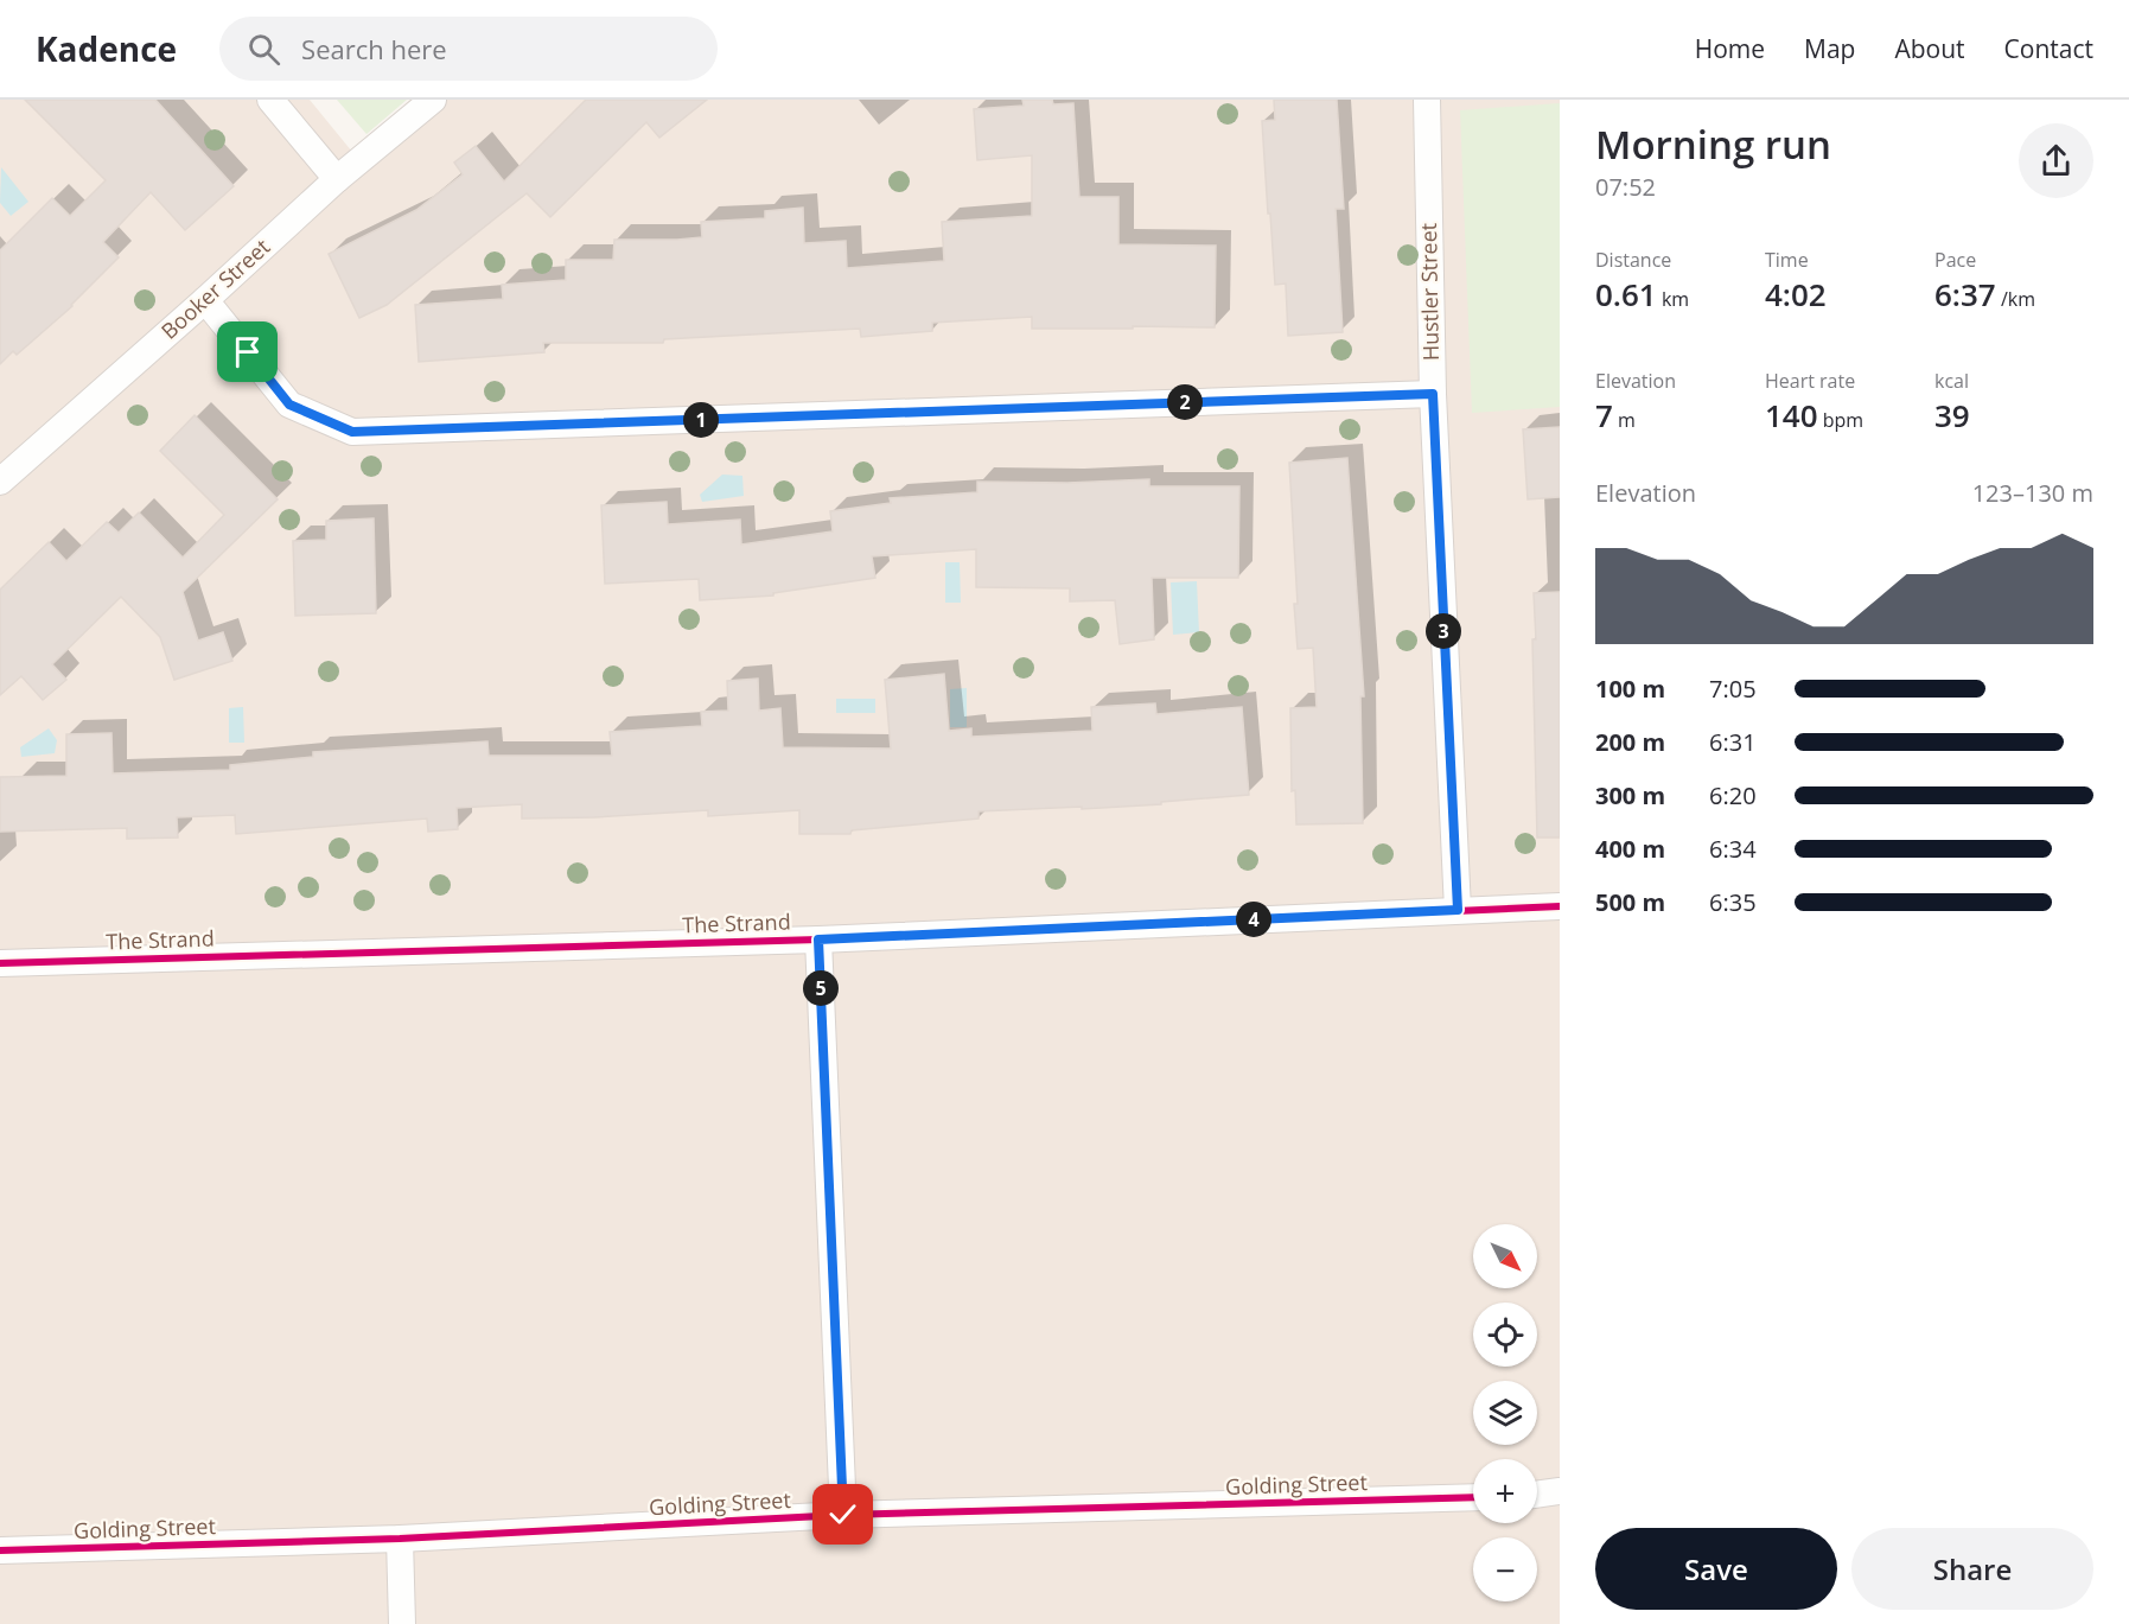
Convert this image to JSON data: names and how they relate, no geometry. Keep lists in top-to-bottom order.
{
  "streets": {
    "street": [
      "Booker Street",
      "Hustler Street",
      "The Strand",
      "Golding Street"
    ]
  },
  "crossings": [
    ["Hustler Street", "The Strand"]
  ],
  "north": "bottom right",
  "page": {
    "header": "Kadence",
    "search": "Search here",
    "nav": [
      "Home",
      "Map",
      "About",
      "Contact"
    ],
    "heading": ["Morning run", "07:52"],
    "stats": [
      ["Distance", "0.61 km"],
      ["Time", "4:02"],
      ["Pace", "6:37 /km"],
      ["Elevation", "7 m"],
      ["Heart rate", "140 bpm"],
      ["kcal", "39"]
    ],
    "pins": [
      "2",
      "1",
      "3",
      "4",
      "5"
    ],
    "chart": ["Elevation", "123–130 m"],
    "list": [
      {
        "name": "100 m",
        "note": "7:05"
      },
      {
        "name": "200 m",
        "note": "6:31"
      },
      {
        "name": "300 m",
        "note": "6:20"
      },
      {
        "name": "400 m",
        "note": "6:34"
      },
      {
        "name": "500 m",
        "note": "6:35"
      }
    ],
    "map_buttons": ["+", "−"],
    "buttons": ["Save", "Share"]
  }
}
